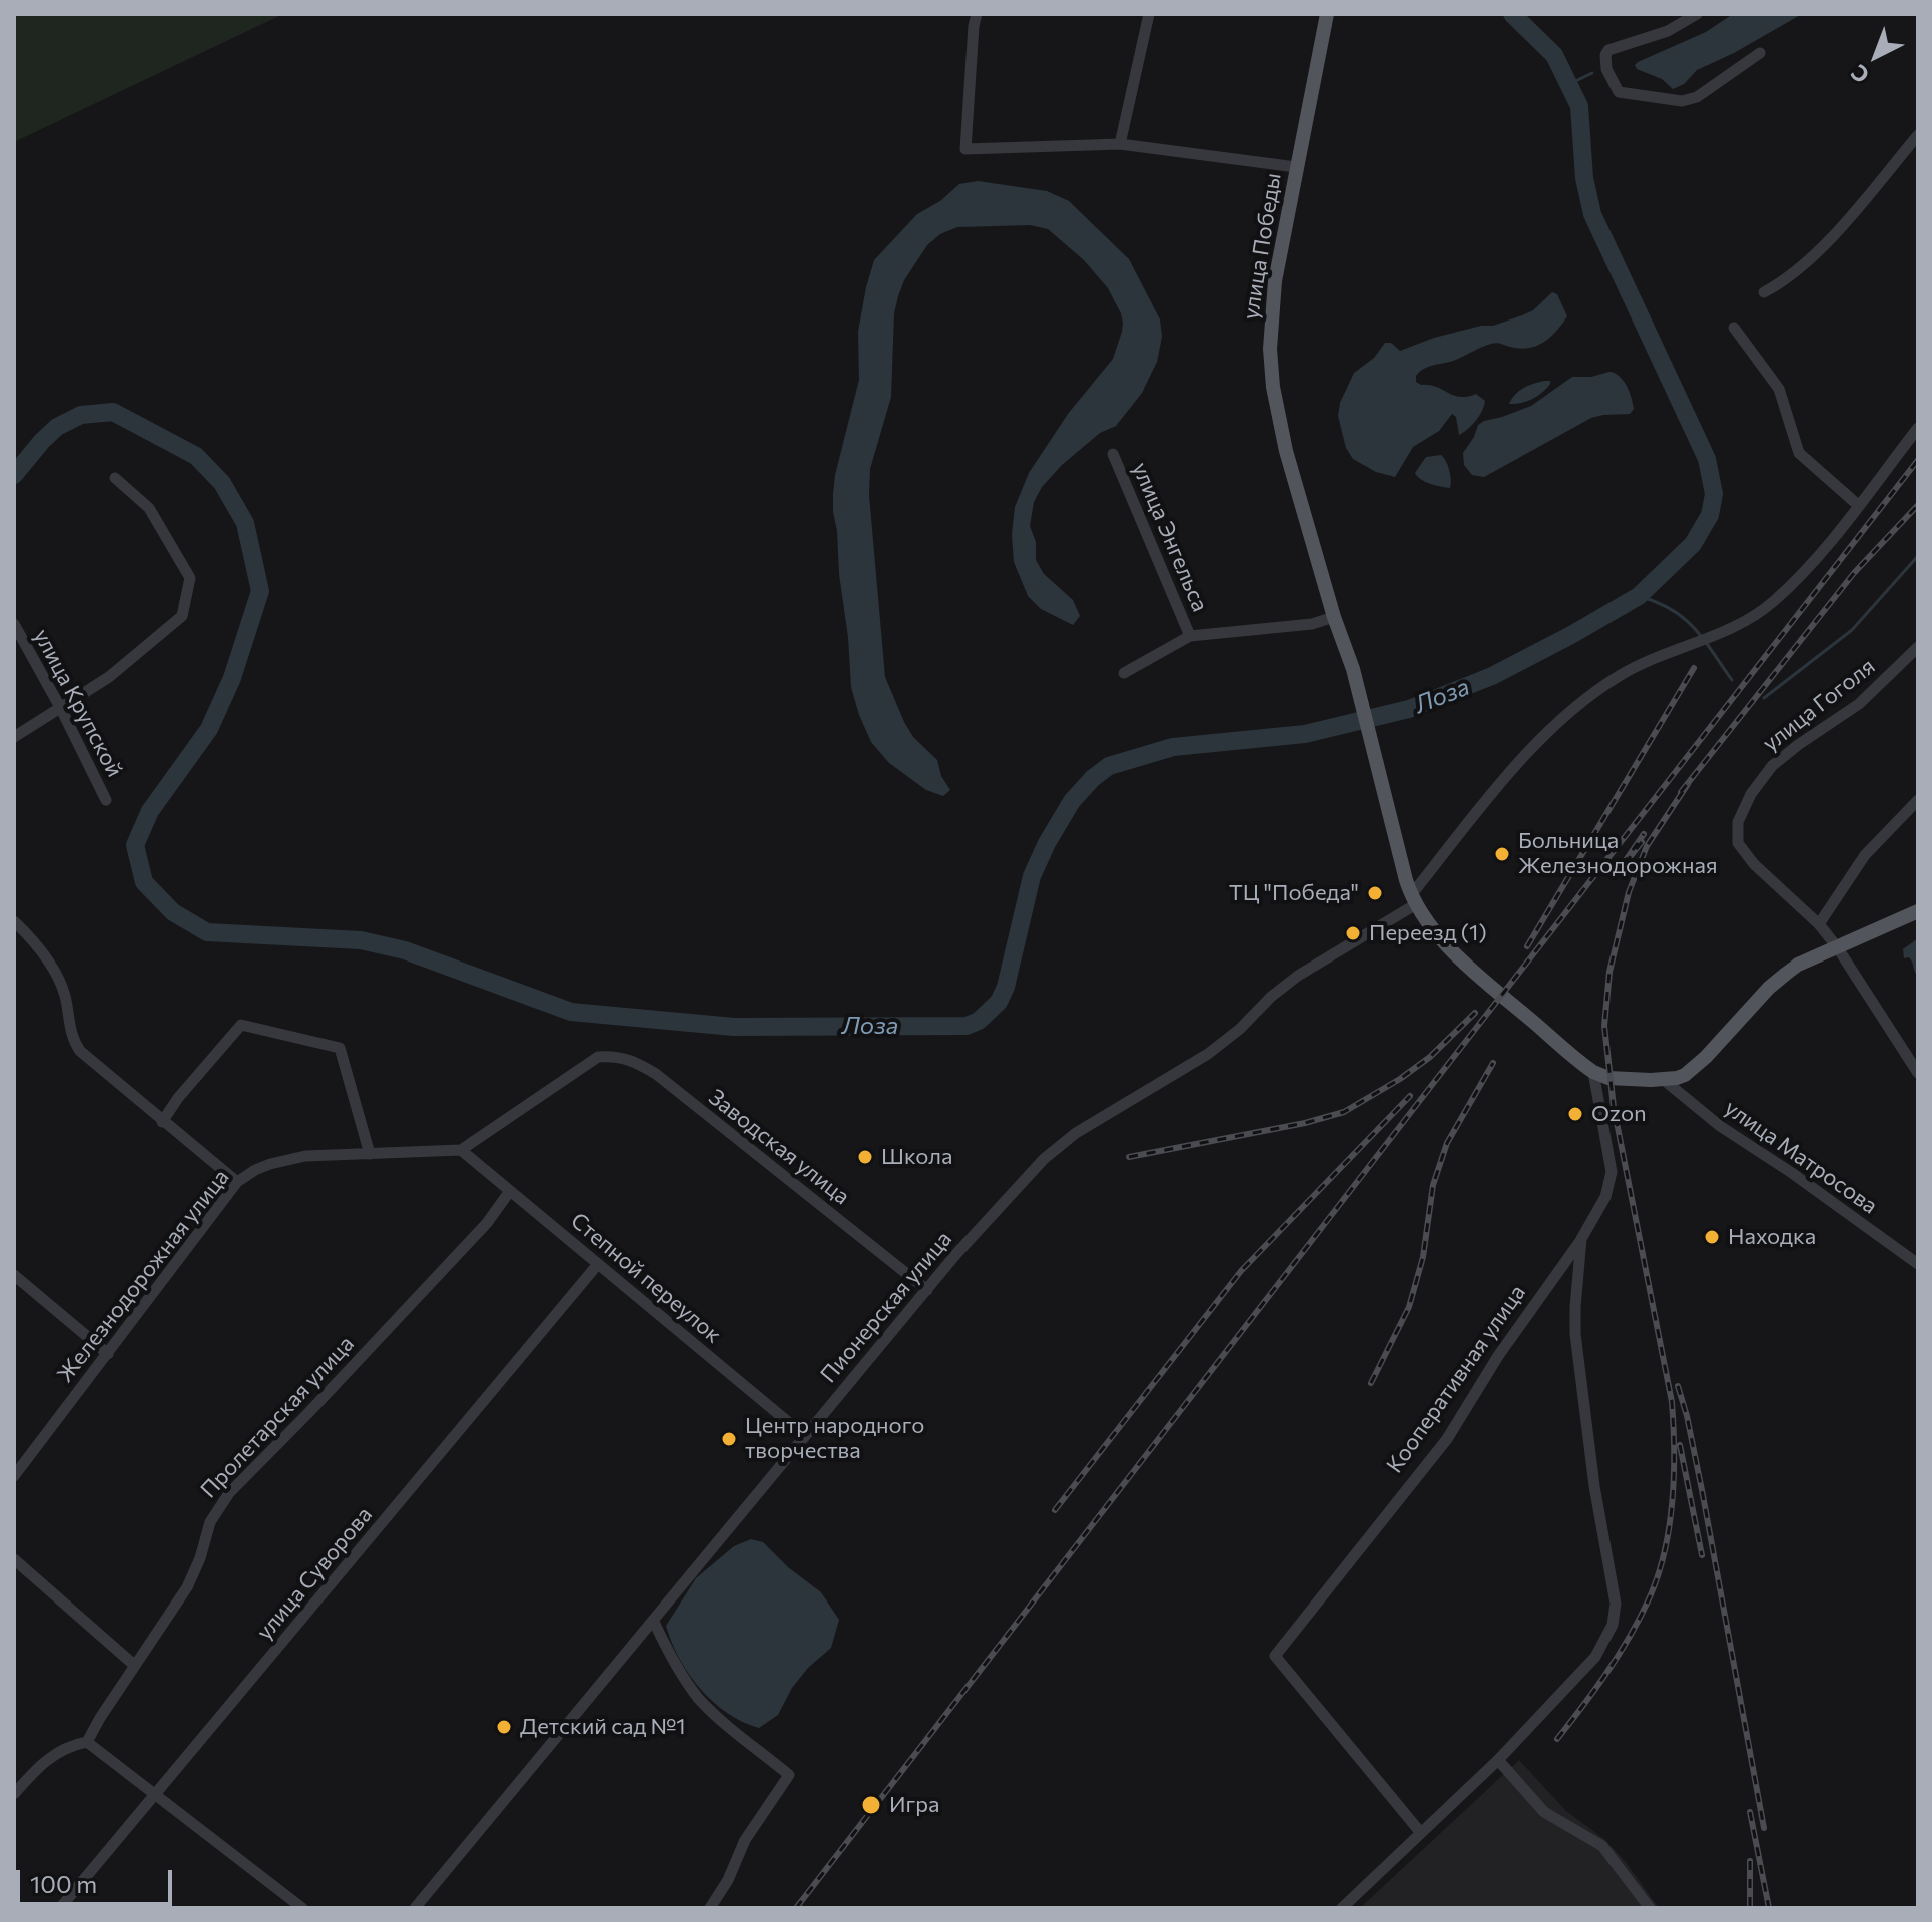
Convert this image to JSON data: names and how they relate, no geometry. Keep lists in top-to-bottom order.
{
  "streets": {
    "main road": ["улица Победы"],
    "street": [
      "улица Энгельса",
      "улица Крупской",
      "улица Гоголя",
      "Заводская улица",
      "улица Матросова",
      "Железнодорожная улица",
      "Степной переулок",
      "Пионерская улица",
      "Кооперативная улица",
      "Пролетарская улица",
      "улица Суворова"
    ]
  },
  "crossings": [
    ["улица Победы", "Пионерская улица"],
    ["Заводская улица", "Железнодорожная улица"],
    ["Заводская улица", "Степной переулок"],
    ["Заводская улица", "Пионерская улица"],
    ["Железнодорожная улица", "Степной переулок"],
    ["Степной переулок", "Пионерская улица"],
    ["Степной переулок", "Пролетарская улица"],
    ["Степной переулок", "улица Суворова"]
  ],
  "water": ["Лоза"],
  "places": [
    "Больница Железнодорожная",
    "ТЦ \"Победа\"",
    "Переезд (1)",
    "Ozon",
    "Школа",
    "Находка",
    "Центр народного творчества",
    "Детский сад №1",
    "Игра"
  ],
  "scale_bar": "100 m",
  "north": "bottom left"
}
